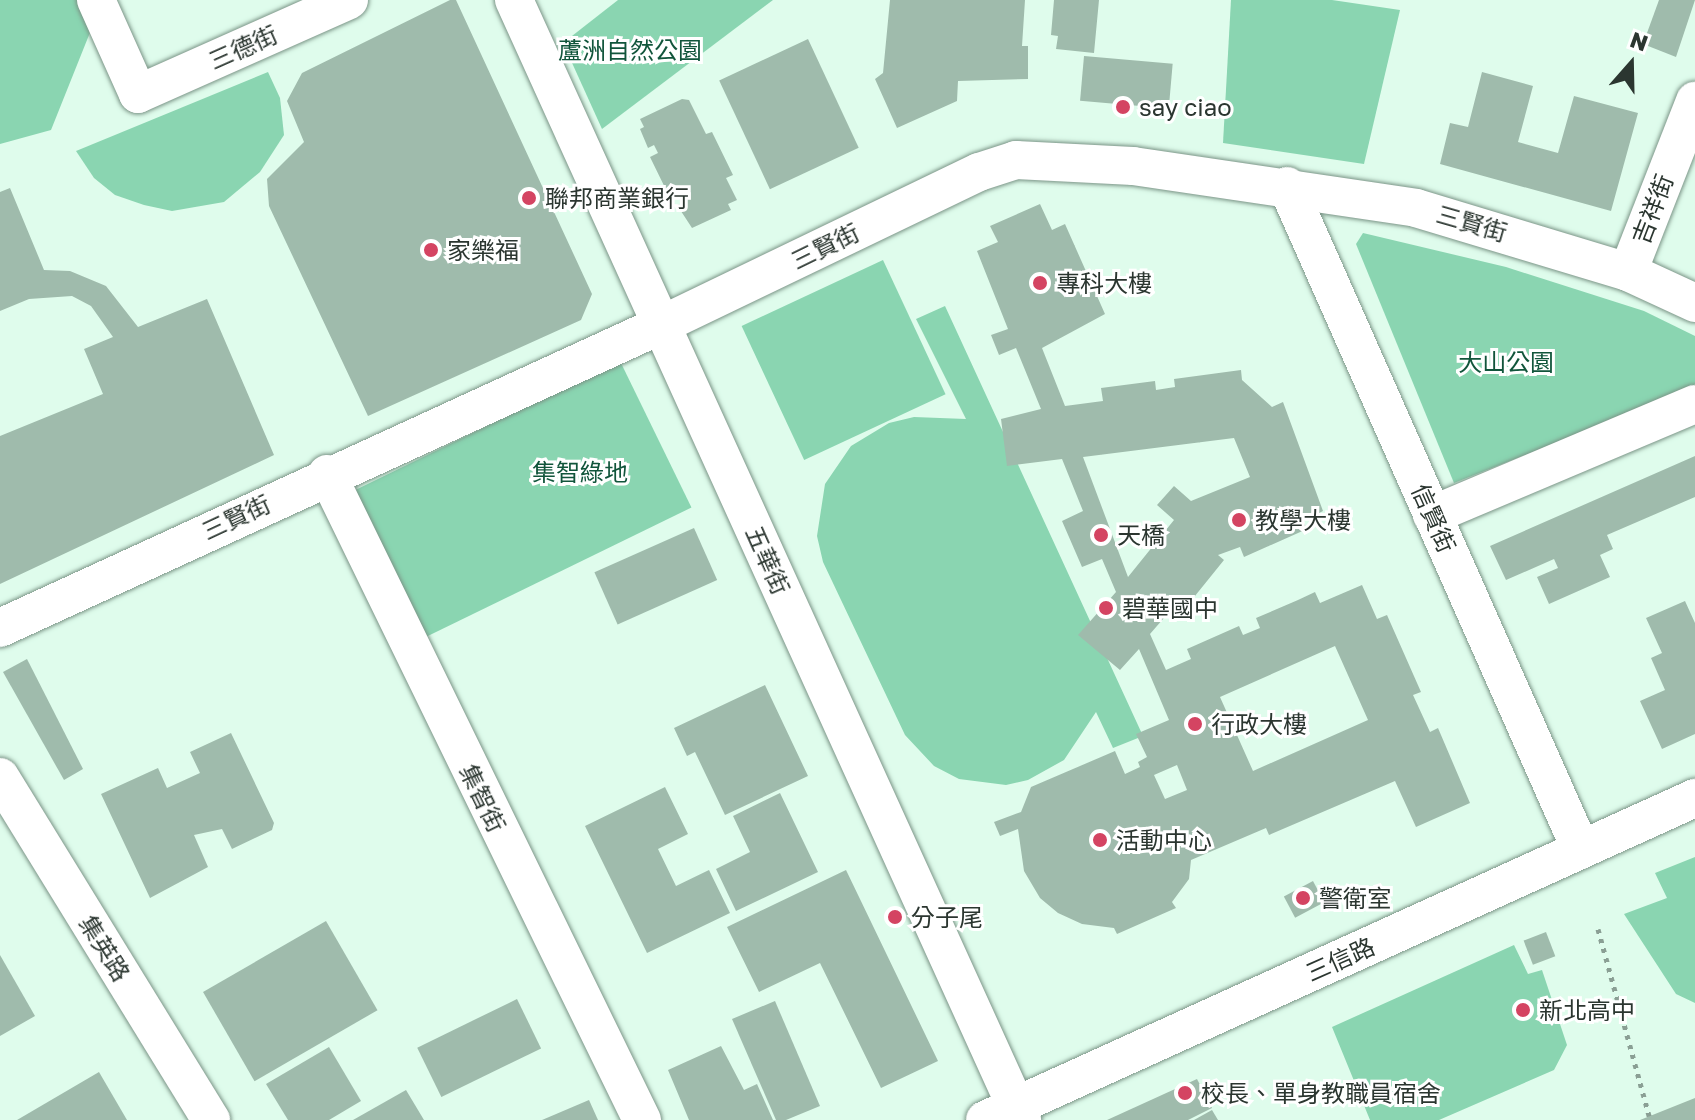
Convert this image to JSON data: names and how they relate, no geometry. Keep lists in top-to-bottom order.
{
  "streets": {
    "street": [
      "三德街",
      "吉祥街",
      "三賢街",
      "信賢街",
      "五華街",
      "集智街",
      "集英路",
      "三信路"
    ]
  },
  "crossings": [
    ["吉祥街", "三賢街"],
    ["三賢街", "信賢街"],
    ["三賢街", "五華街"],
    ["三賢街", "集智街"],
    ["信賢街", "三信路"],
    ["五華街", "三信路"]
  ],
  "parks": ["蘆洲自然公園", "大山公園", "集智綠地"],
  "places": [
    "say ciao",
    "聯邦商業銀行",
    "家樂福",
    "專科大樓",
    "教學大樓",
    "天橋",
    "碧華國中",
    "行政大樓",
    "活動中心",
    "警衛室",
    "分子尾",
    "新北高中",
    "校長、單身教職員宿舍"
  ],
  "north": "top"
}
